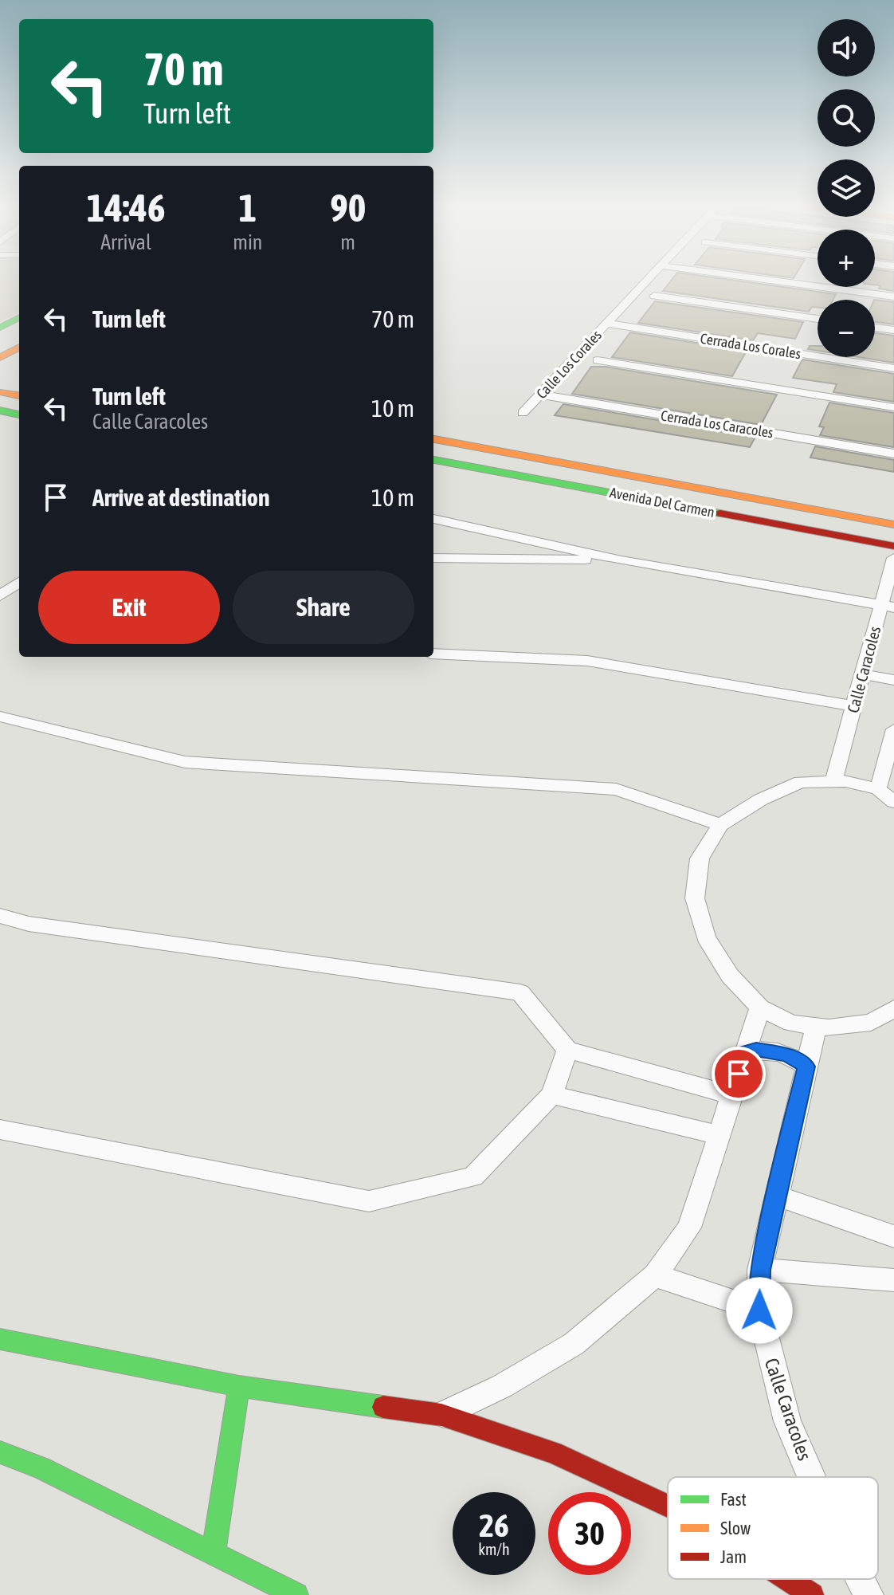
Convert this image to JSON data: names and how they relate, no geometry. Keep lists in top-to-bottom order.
{
  "streets": {
    "main road": ["Avenida Del Carmen"],
    "street": [
      "Cerrada Los Corales",
      "Calle Los Corales",
      "Cerrada Los Caracoles",
      "Calle Caracoles"
    ]
  },
  "crossings": [
    ["Cerrada Los Corales", "Calle Los Corales"],
    ["Calle Los Corales", "Cerrada Los Caracoles"]
  ],
  "legend": ["Fast", "Slow", "Jam"],
  "page": {
    "map_buttons": ["+", "−"],
    "turn": ["70 m", "Turn left"],
    "eta": [
      "14:46",
      "Arrival",
      "1",
      "min",
      "90",
      "m"
    ],
    "list": [
      {
        "name": "Turn left",
        "value": "70 m"
      },
      {
        "name": "Turn left",
        "note": "Calle Caracoles",
        "value": "10 m"
      },
      {
        "name": "Arrive at destination",
        "value": "10 m"
      }
    ],
    "buttons": ["Exit", "Share"],
    "speed": "26 km/h",
    "limit": "30"
  }
}
